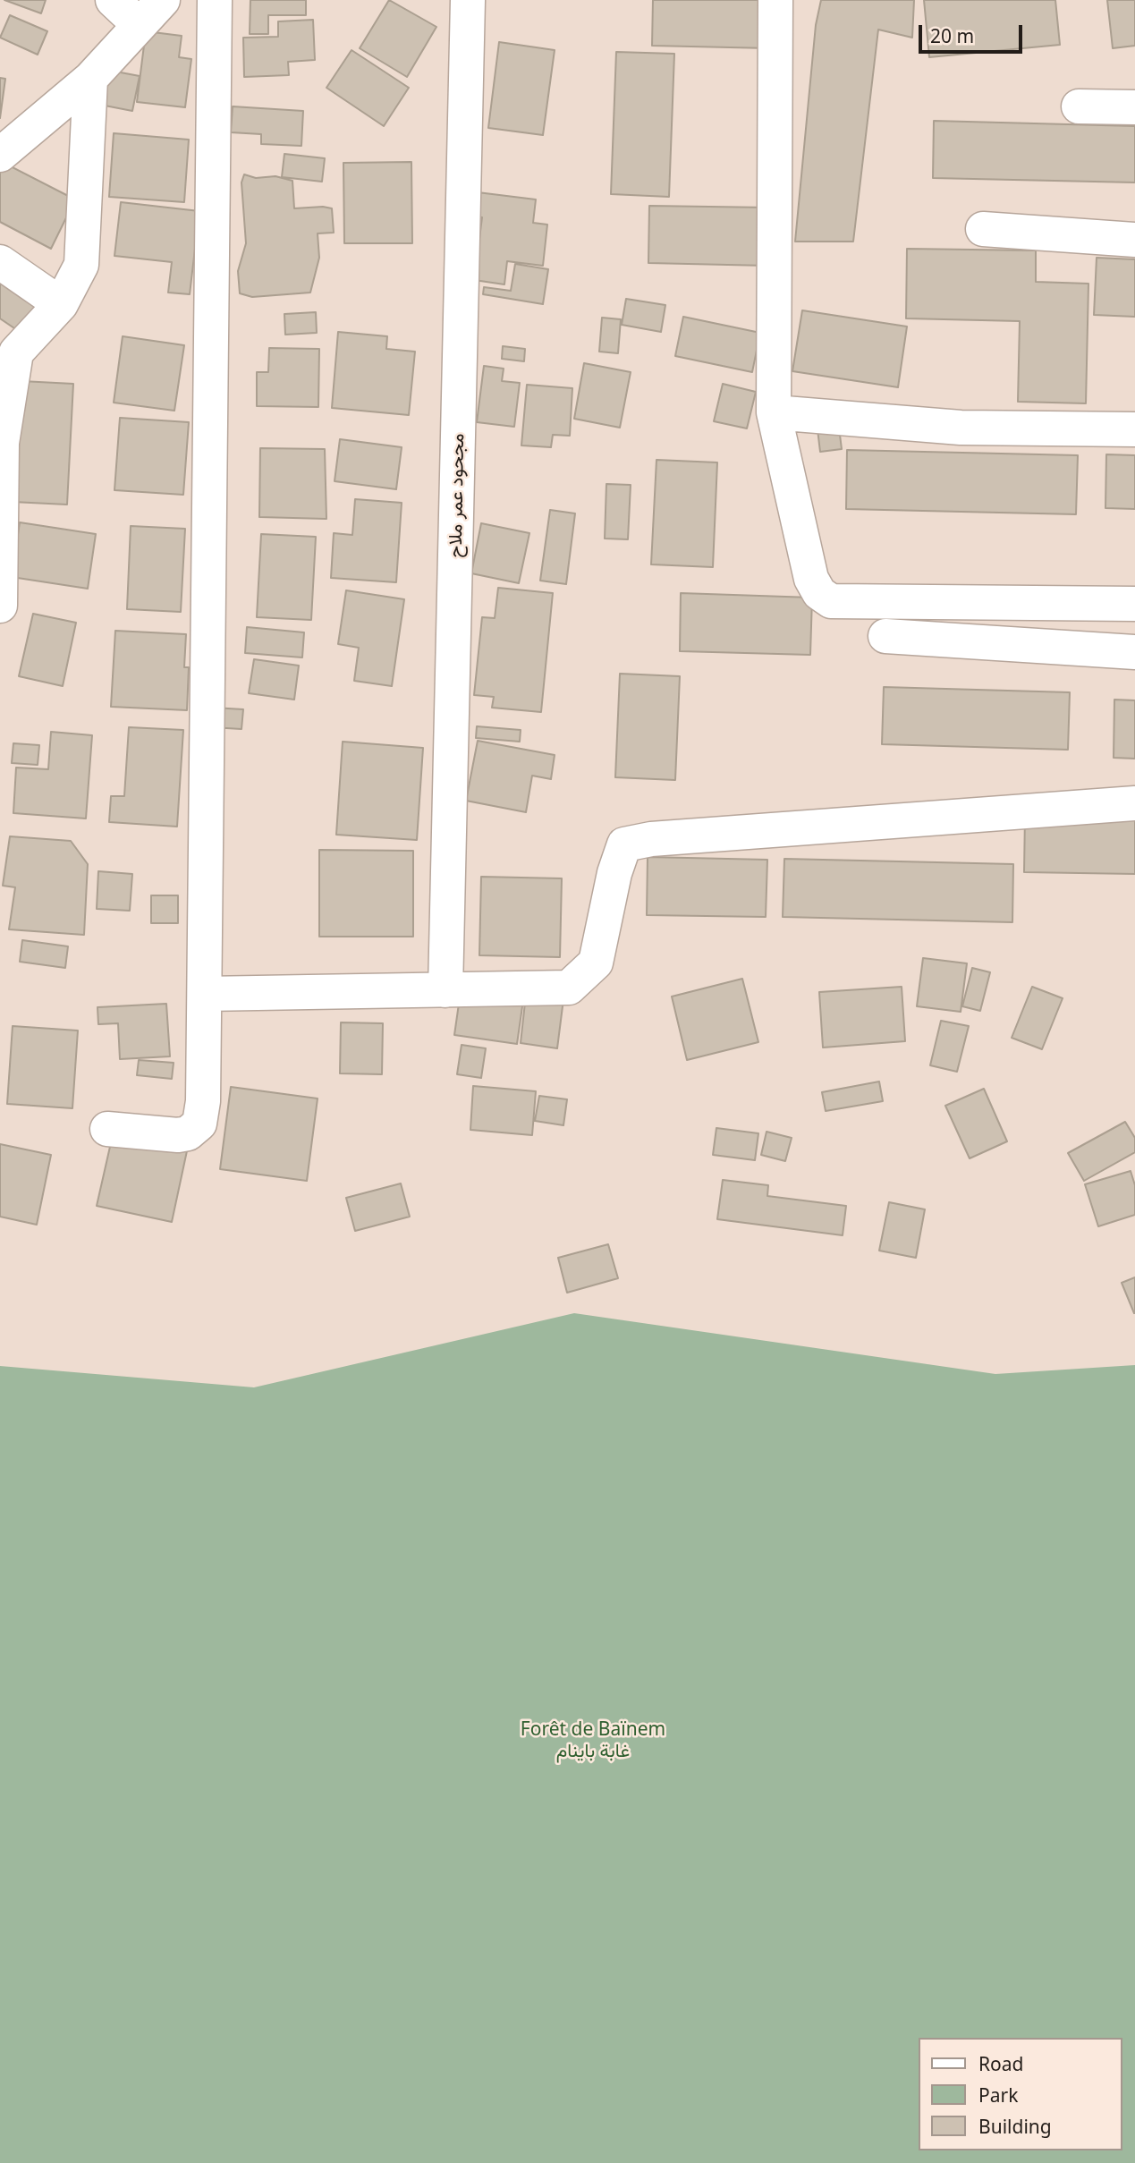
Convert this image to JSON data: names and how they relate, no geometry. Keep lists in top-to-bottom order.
{
  "streets": {
    "street": ["مجحود عمر ملاح"]
  },
  "parks": ["Forêt de Baïnem غابة باينام"],
  "legend": ["Road", "Park", "Building"],
  "scale_bar": "20 m"
}
